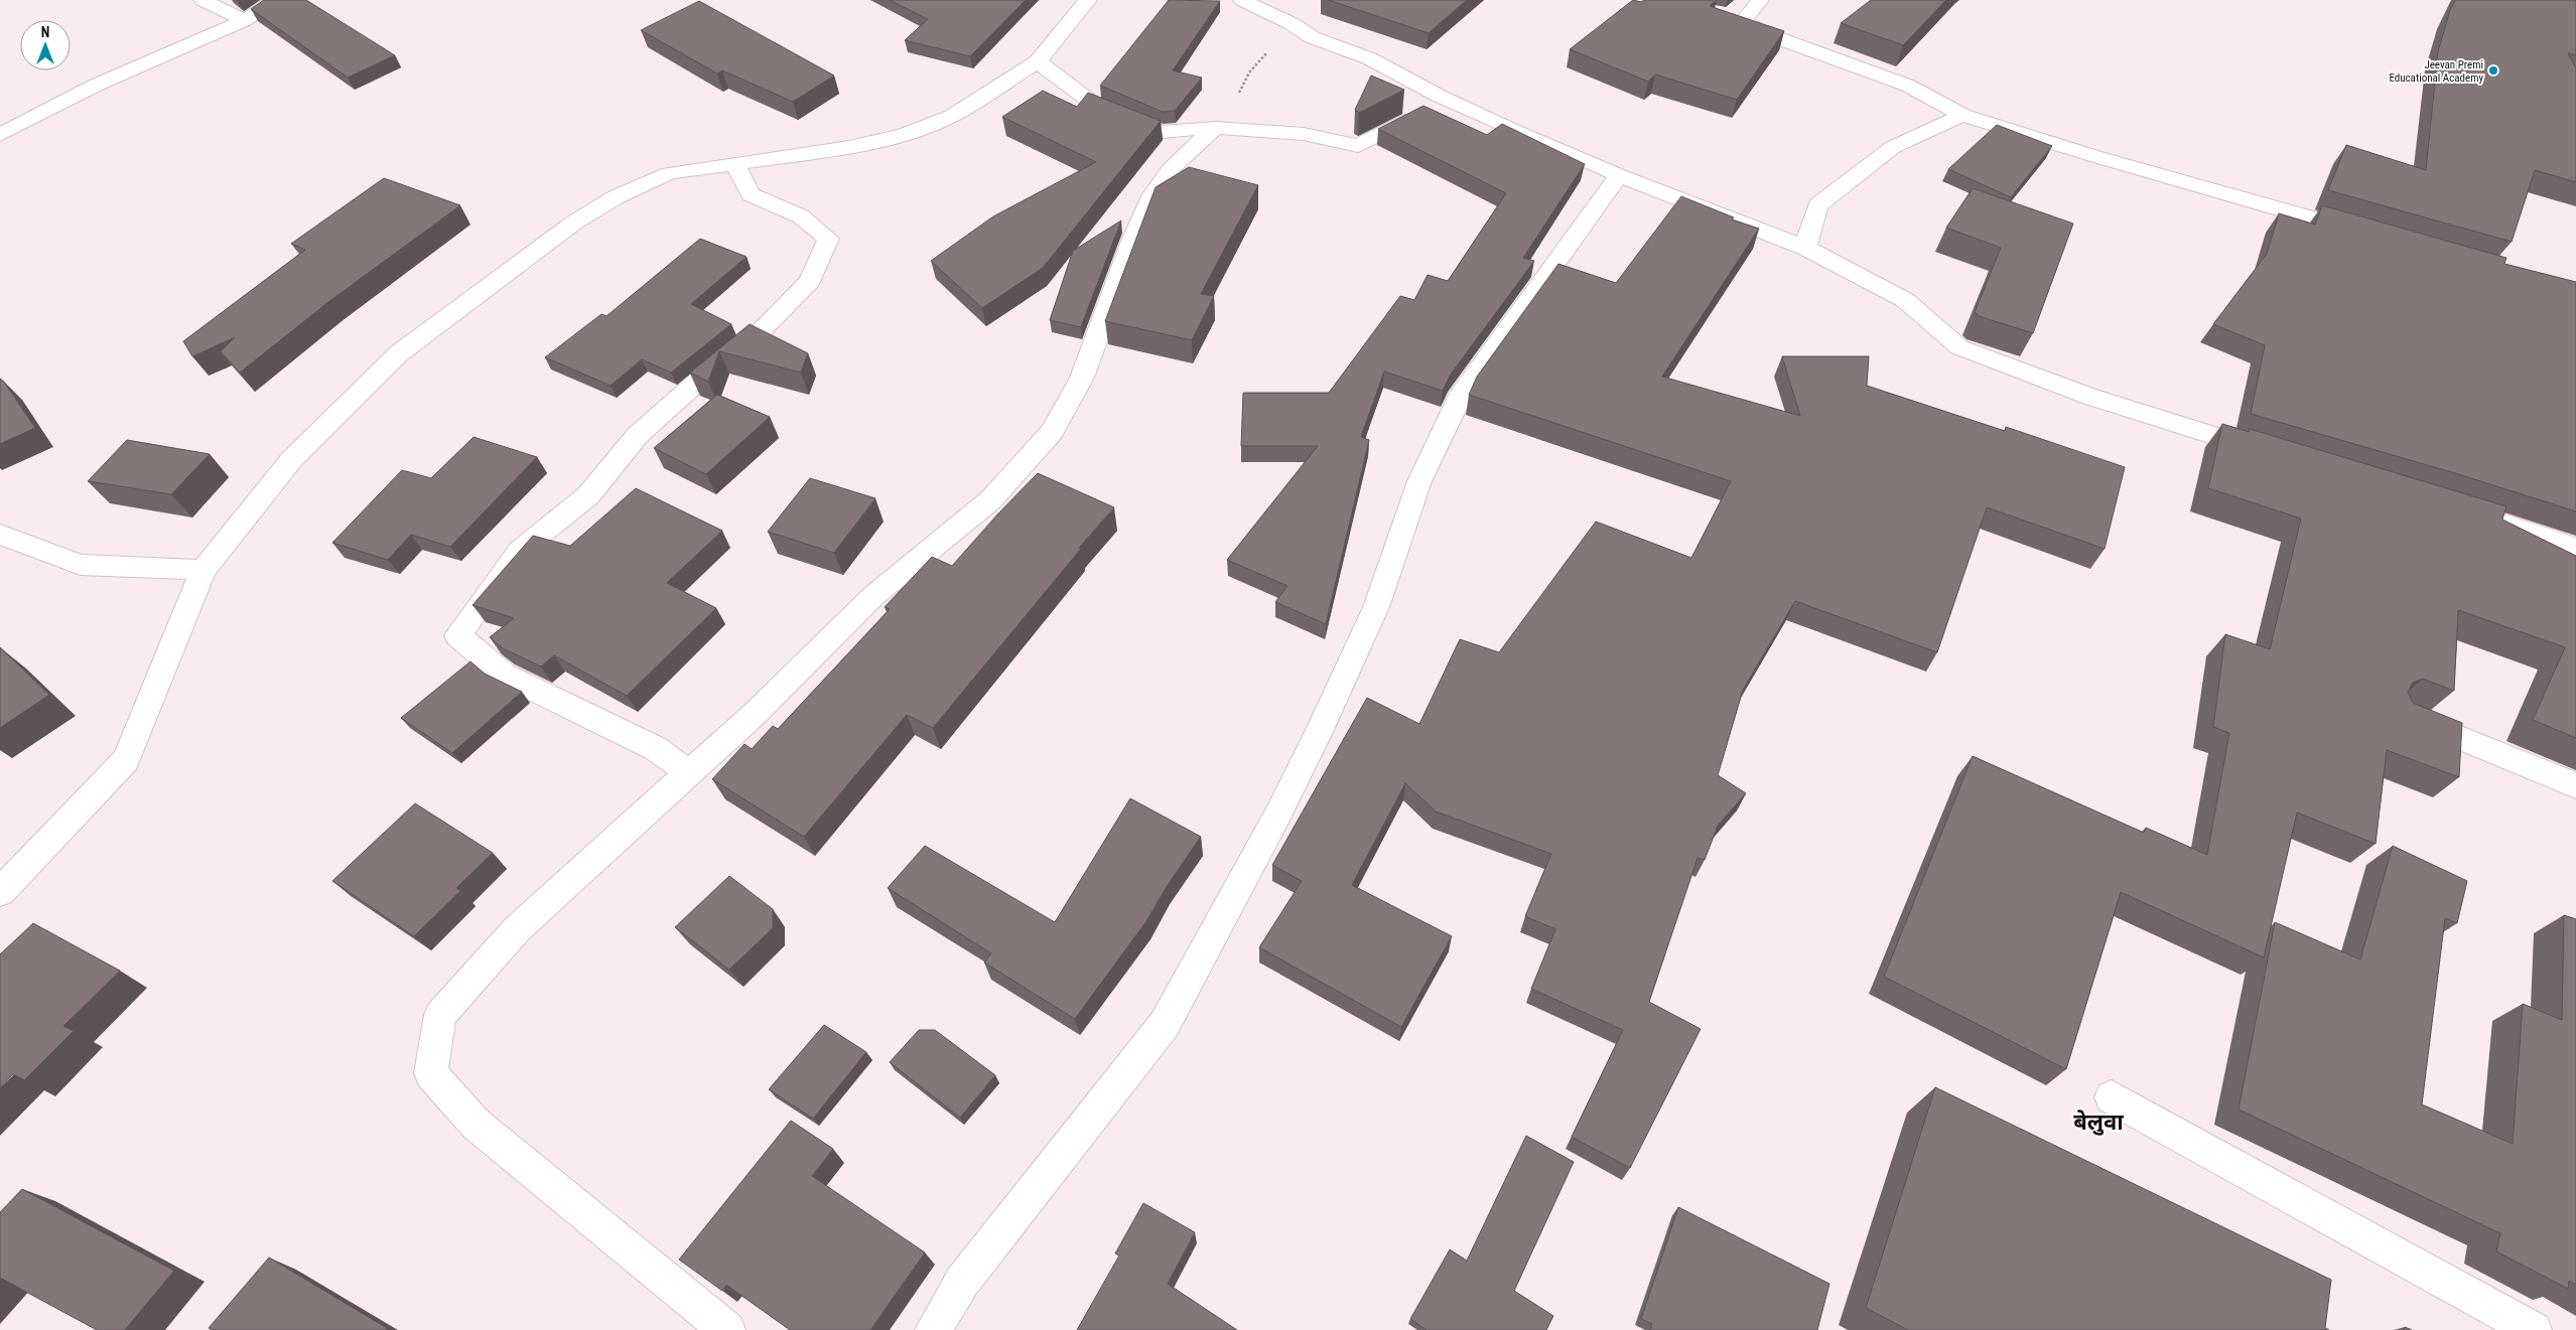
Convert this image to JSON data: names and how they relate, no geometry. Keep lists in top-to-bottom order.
{
  "districts": ["बेलुवा"],
  "places": ["Jeevan Premi Educational Academy"],
  "north": "top"
}
